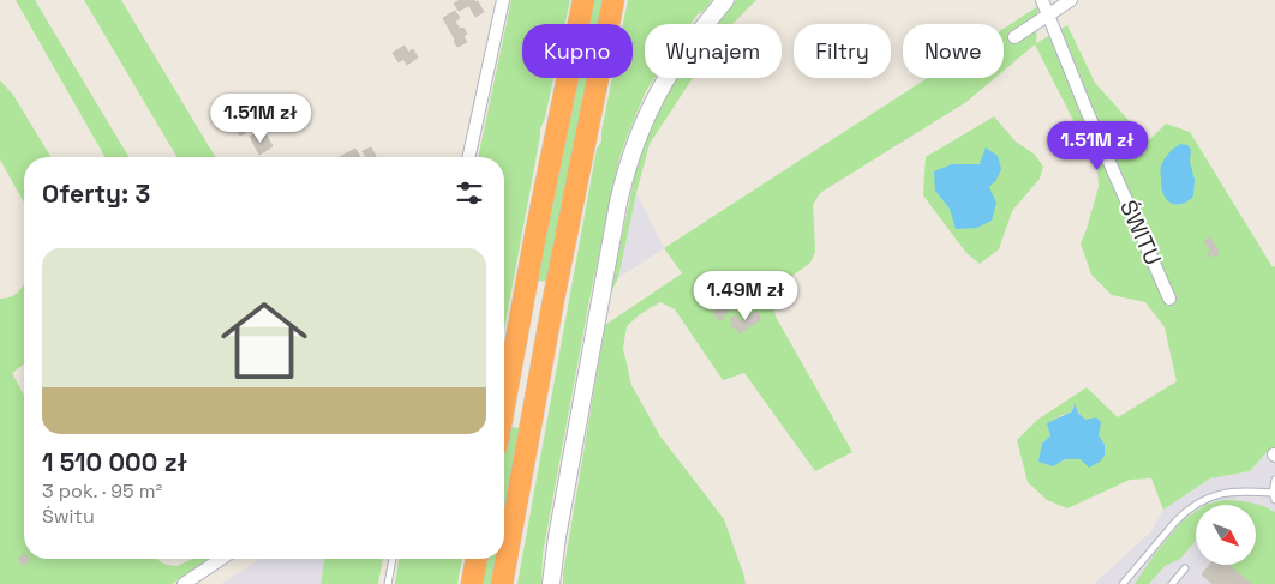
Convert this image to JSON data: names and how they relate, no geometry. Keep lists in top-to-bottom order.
{
  "streets": {
    "street": ["ŚWITU"]
  },
  "north": "bottom right",
  "page": {
    "chip": [
      "Kupno",
      "Wynajem",
      "Filtry",
      "Nowe"
    ],
    "price": ["1.51M zł", "1.51M zł", "1.49M zł"],
    "heading": "Oferty: 3",
    "list": [
      {
        "name": "1 510 000 zł",
        "note": "3 pok. · 95 m² · Świtu"
      }
    ]
  }
}
